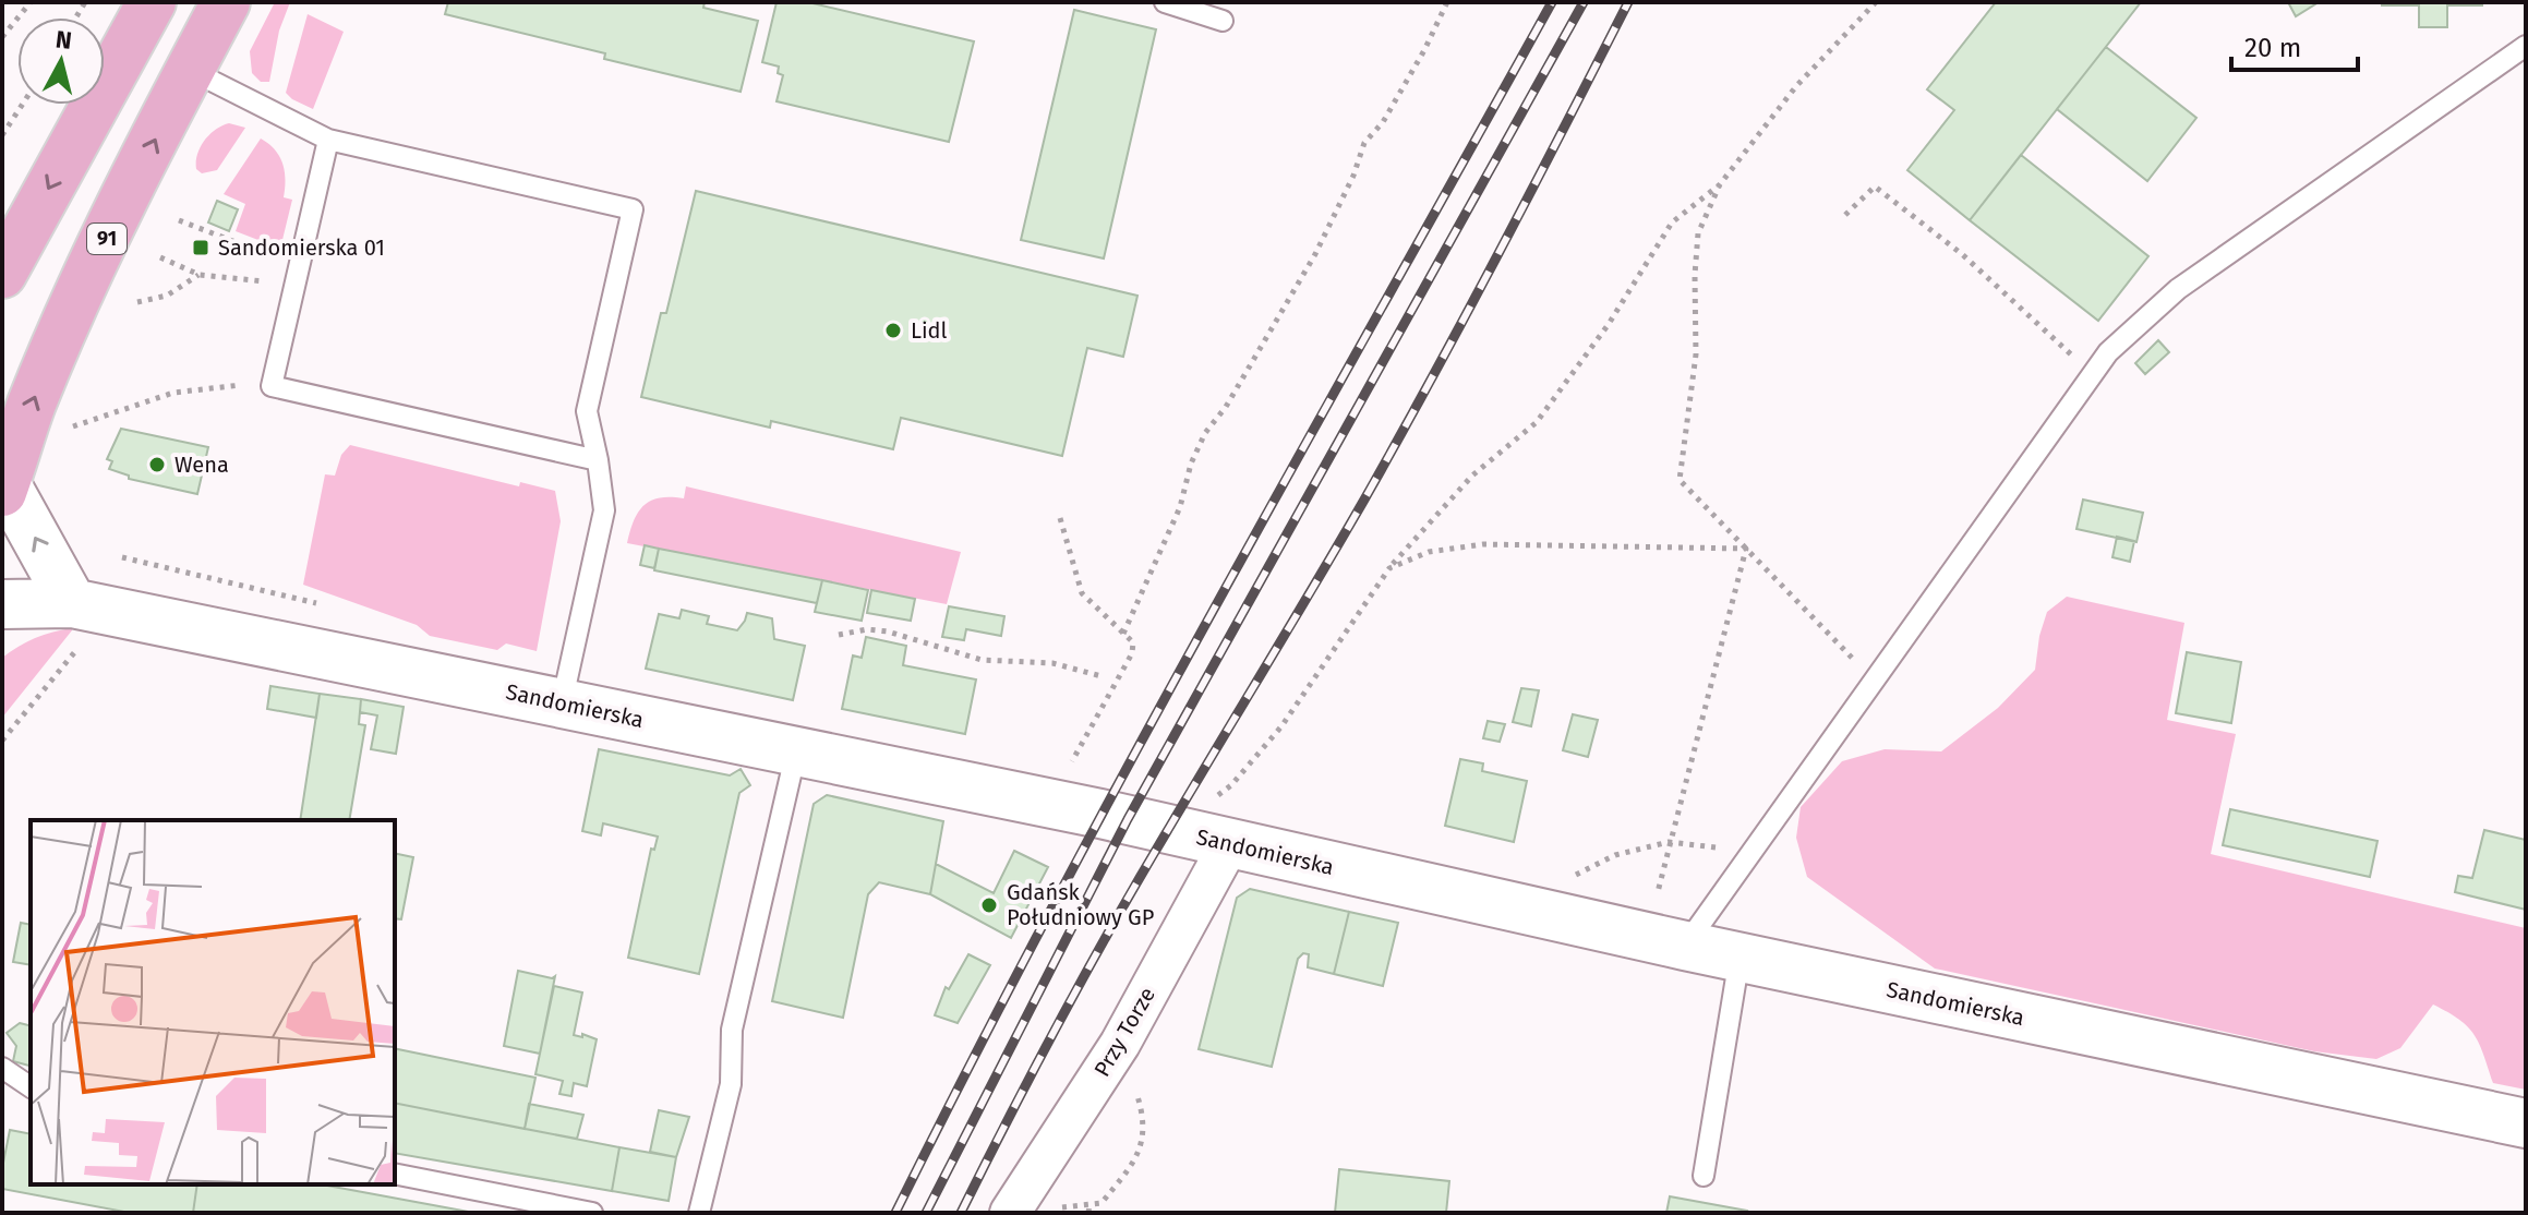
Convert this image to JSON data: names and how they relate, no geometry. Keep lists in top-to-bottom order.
{
  "streets": {
    "main road": ["91"],
    "street": ["Sandomierska", "Przy Torze"]
  },
  "crossings": [
    ["Sandomierska", "Przy Torze"]
  ],
  "places": {
    "transit": ["Sandomierska 01"],
    "other": ["Lidl", "Wena", "Gdańsk Południowy GP"]
  },
  "scale_bar": "20 m",
  "north": "top"
}
